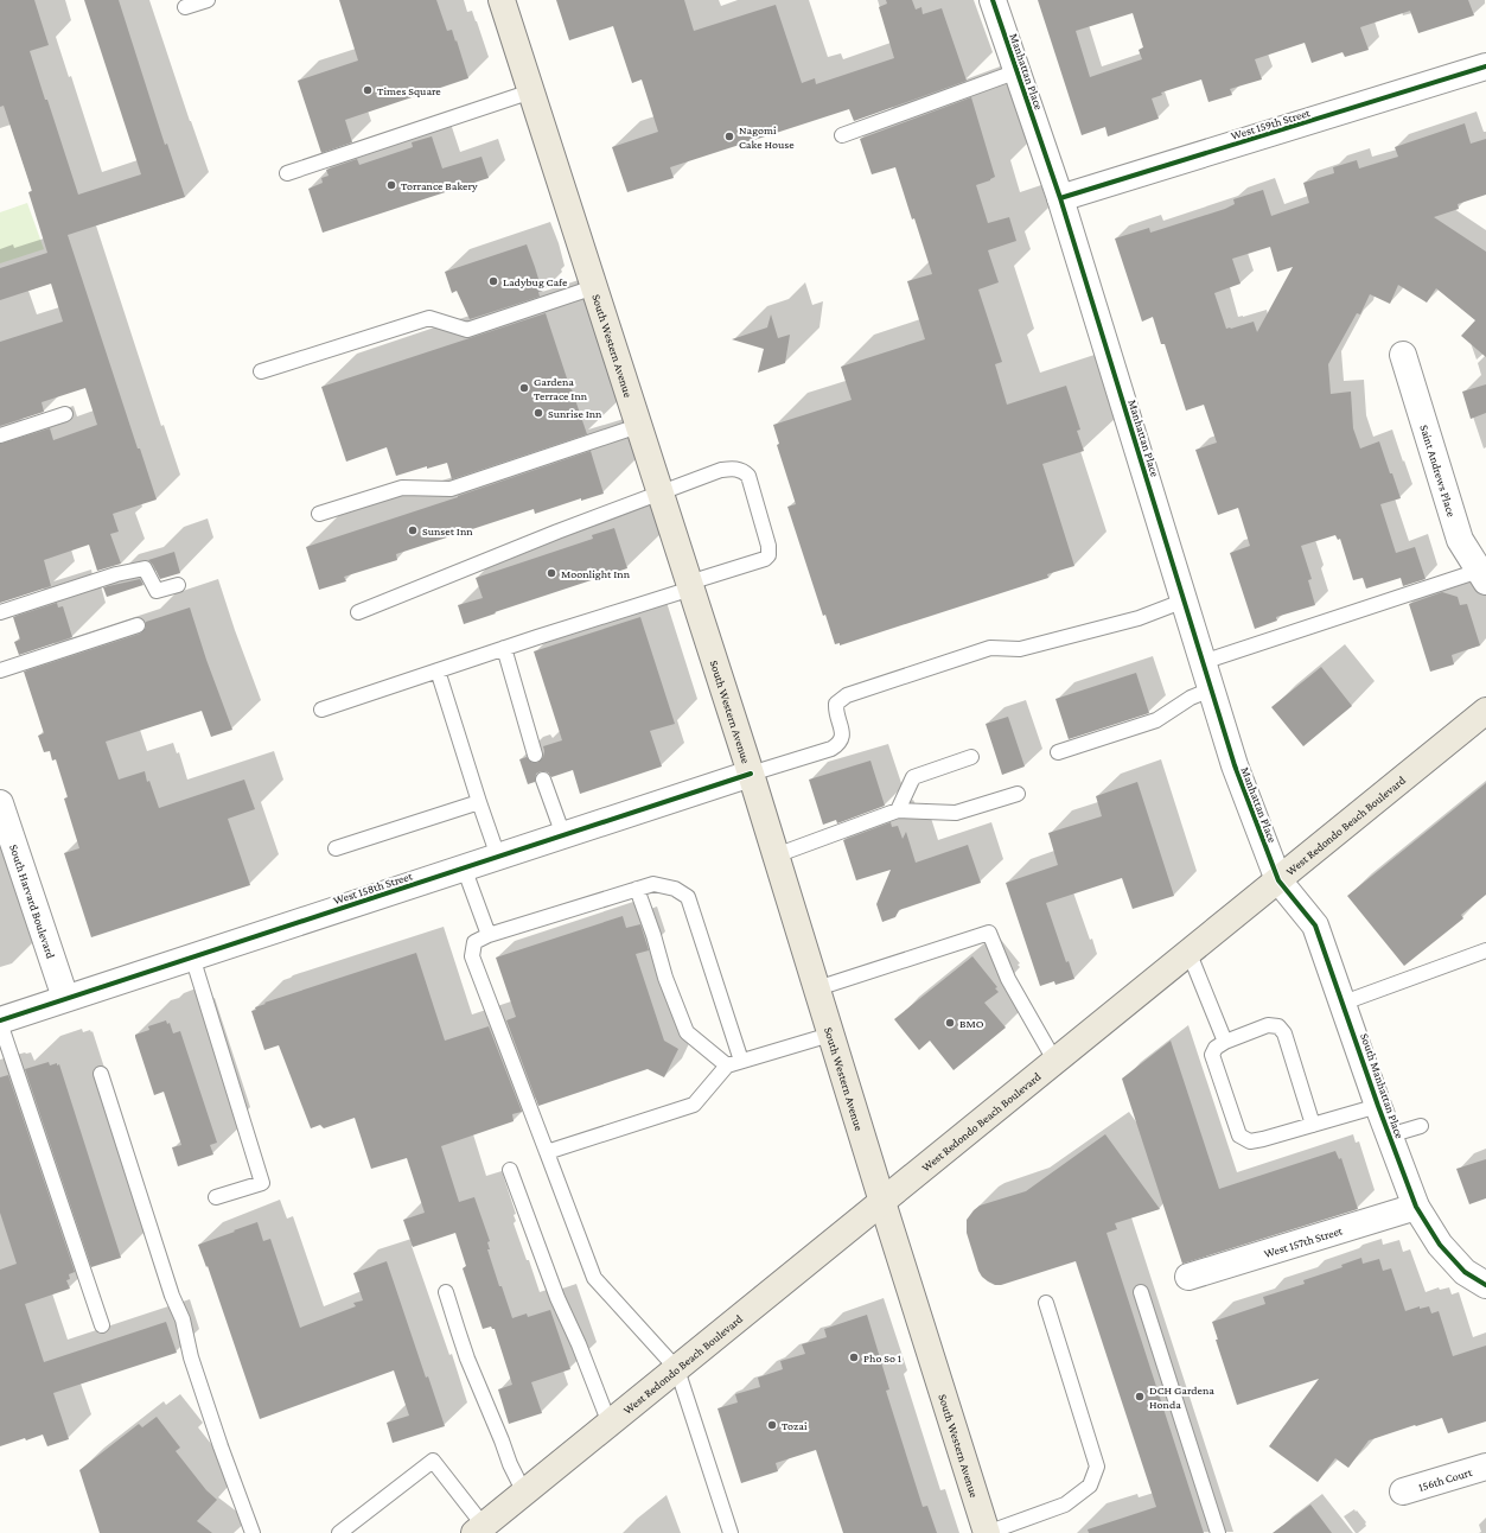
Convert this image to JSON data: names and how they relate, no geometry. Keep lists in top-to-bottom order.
{
  "streets": {
    "main road": ["South Western Avenue", "West Redondo Beach Boulevard"],
    "street": [
      "Manhattan Place",
      "West 159th Street",
      "Saint Andrews Place",
      "West 158th Street",
      "South Harvard Boulevard",
      "South Manhattan Place",
      "West 157th Street",
      "156th Court"
    ]
  },
  "crossings": [
    ["Manhattan Place", "West 159th Street"],
    ["Manhattan Place", "West Redondo Beach Boulevard"],
    ["Manhattan Place", "South Manhattan Place"],
    ["South Western Avenue", "West Redondo Beach Boulevard"],
    ["South Western Avenue", "West 158th Street"],
    ["West Redondo Beach Boulevard", "South Manhattan Place"],
    ["West 158th Street", "South Harvard Boulevard"],
    ["South Manhattan Place", "West 157th Street"]
  ],
  "places": [
    "Times Square",
    "Nagomi Cake House",
    "Torrance Bakery",
    "Ladybug Cafe",
    "Gardena Terrace Inn",
    "Sunrise Inn",
    "Sunset Inn",
    "Moonlight Inn",
    "BMO",
    "Pho So 1",
    "DCH Gardena Honda",
    "Tozai"
  ]
}
